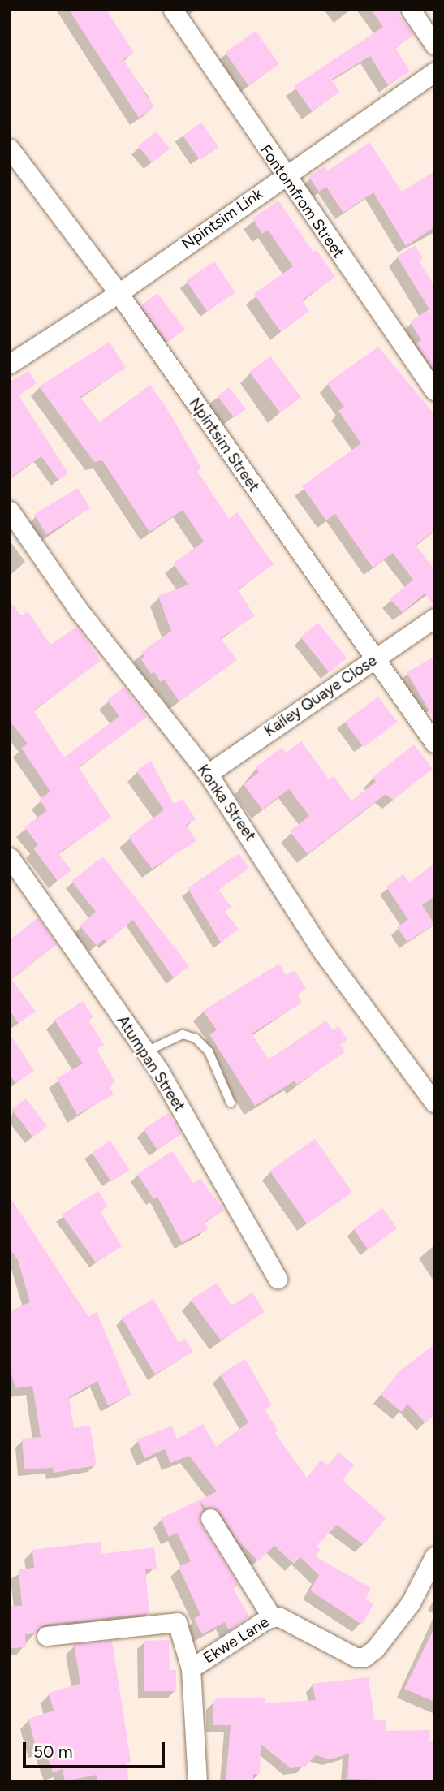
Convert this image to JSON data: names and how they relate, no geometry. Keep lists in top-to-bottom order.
{
  "streets": {
    "street": [
      "Fontomfrom Street",
      "Npintsim Link",
      "Npintsim Street",
      "Kailey Quaye Close",
      "Konka Street",
      "Atumpan Street",
      "Ekwe Lane"
    ]
  },
  "crossings": [
    ["Fontomfrom Street", "Npintsim Link"],
    ["Npintsim Link", "Npintsim Street"],
    ["Npintsim Street", "Kailey Quaye Close"],
    ["Kailey Quaye Close", "Konka Street"]
  ],
  "scale_bar": "50 m"
}
